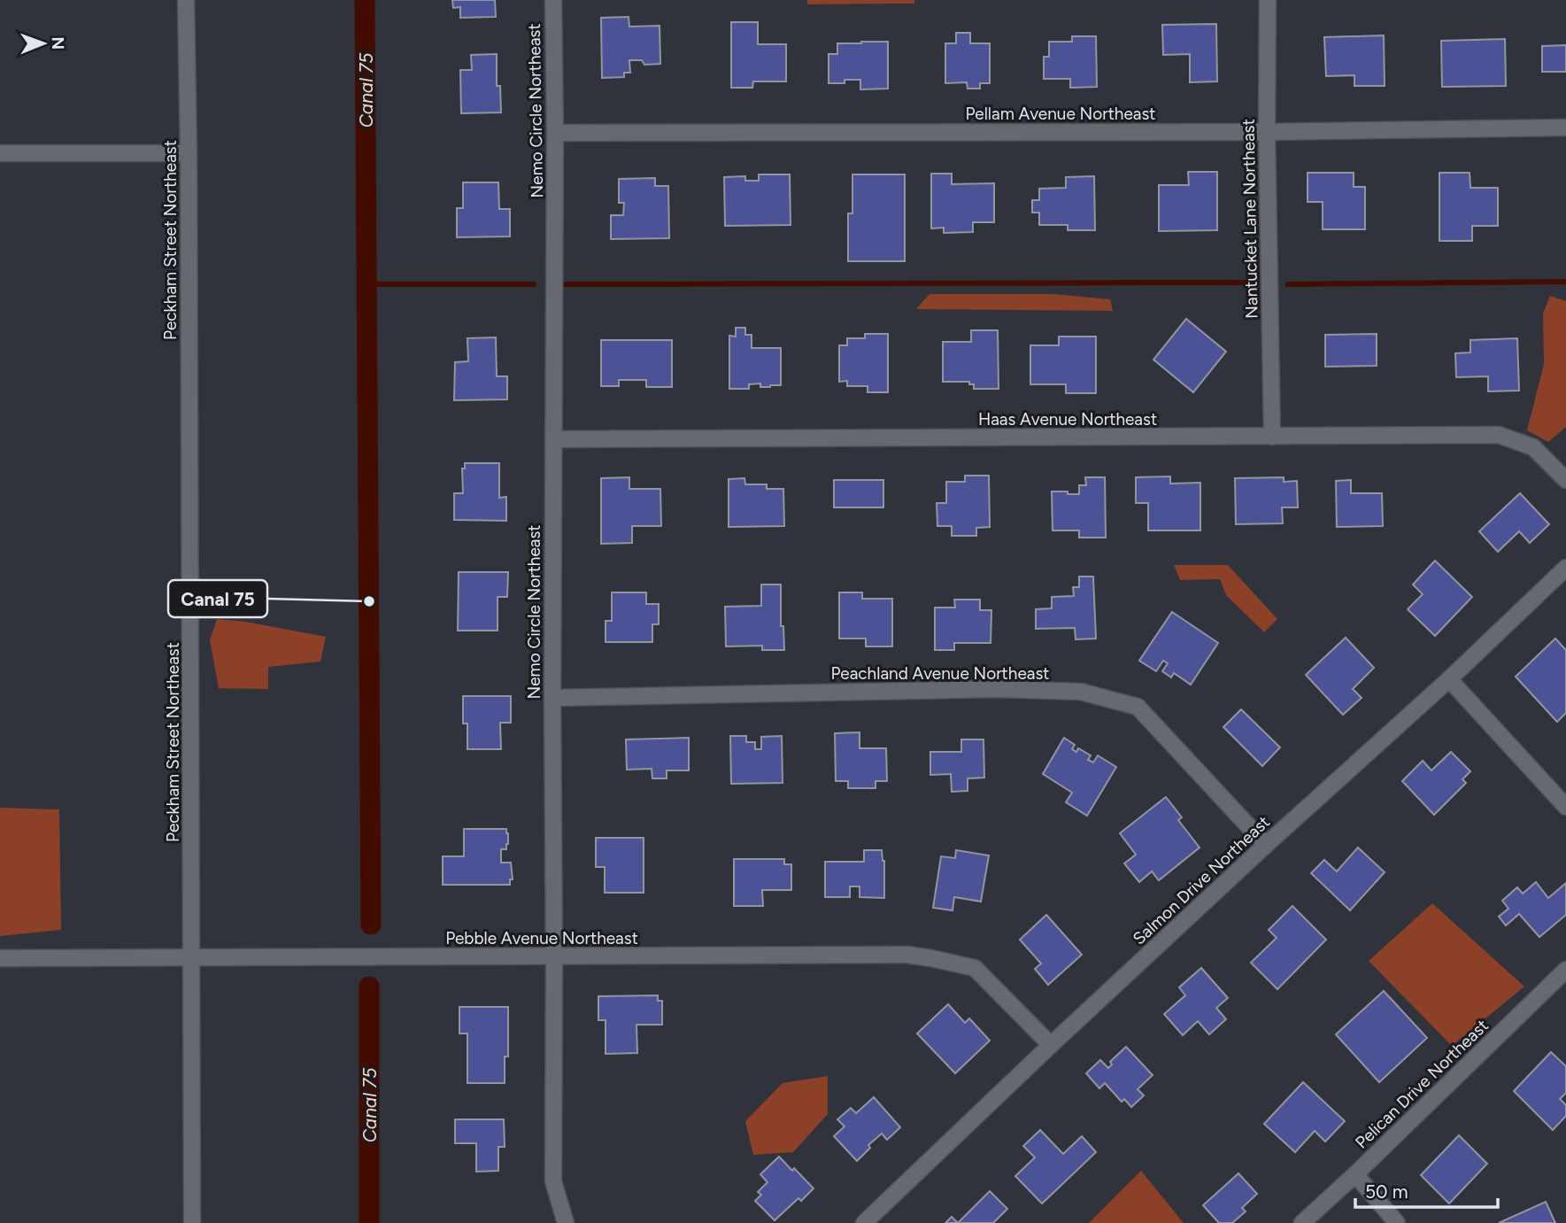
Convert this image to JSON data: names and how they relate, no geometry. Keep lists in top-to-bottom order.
{
  "streets": {
    "street": [
      "Nemo Circle Northeast",
      "Pellam Avenue Northeast",
      "Nantucket Lane Northeast",
      "Peckham Street Northeast",
      "Haas Avenue Northeast",
      "Peachland Avenue Northeast",
      "Salmon Drive Northeast",
      "Pebble Avenue Northeast",
      "Pelican Drive Northeast"
    ]
  },
  "crossings": [
    ["Nemo Circle Northeast", "Pellam Avenue Northeast"],
    ["Nemo Circle Northeast", "Haas Avenue Northeast"],
    ["Nemo Circle Northeast", "Peachland Avenue Northeast"],
    ["Nemo Circle Northeast", "Pebble Avenue Northeast"],
    ["Pellam Avenue Northeast", "Nantucket Lane Northeast"],
    ["Nantucket Lane Northeast", "Haas Avenue Northeast"],
    ["Peckham Street Northeast", "Pebble Avenue Northeast"],
    ["Peachland Avenue Northeast", "Salmon Drive Northeast"],
    ["Salmon Drive Northeast", "Pebble Avenue Northeast"]
  ],
  "water": ["Canal 75"],
  "places": ["Canal 75"],
  "scale_bar": "50 m",
  "north": "right"
}
